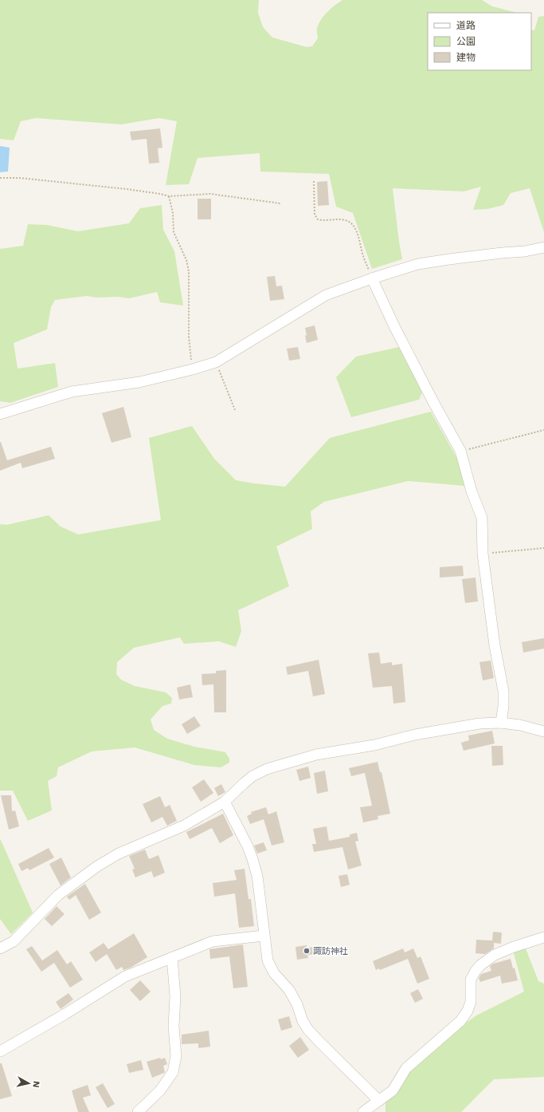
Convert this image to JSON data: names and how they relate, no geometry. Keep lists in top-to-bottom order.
{
  "places": ["諏訪神社"],
  "legend": ["道路", "公園", "建物"],
  "north": "right"
}
